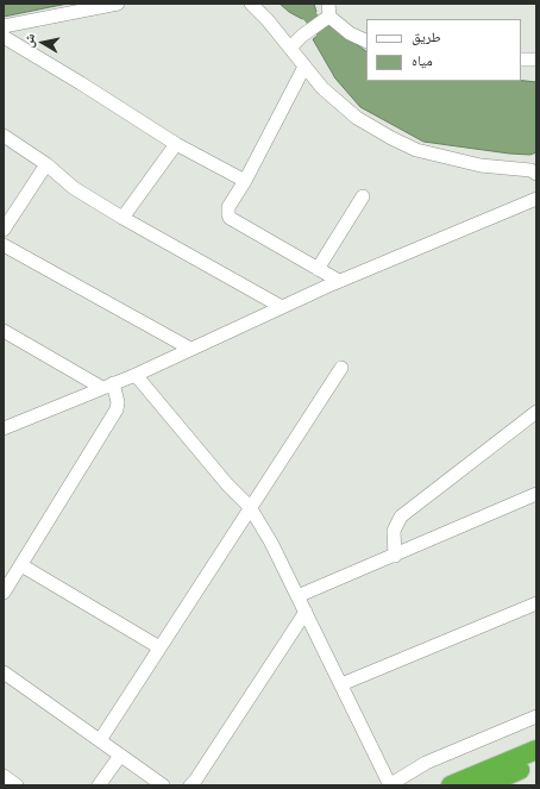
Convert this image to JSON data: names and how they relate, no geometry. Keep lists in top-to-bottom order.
{
  "legend": ["طريق", "مياه"],
  "north": "left"
}
